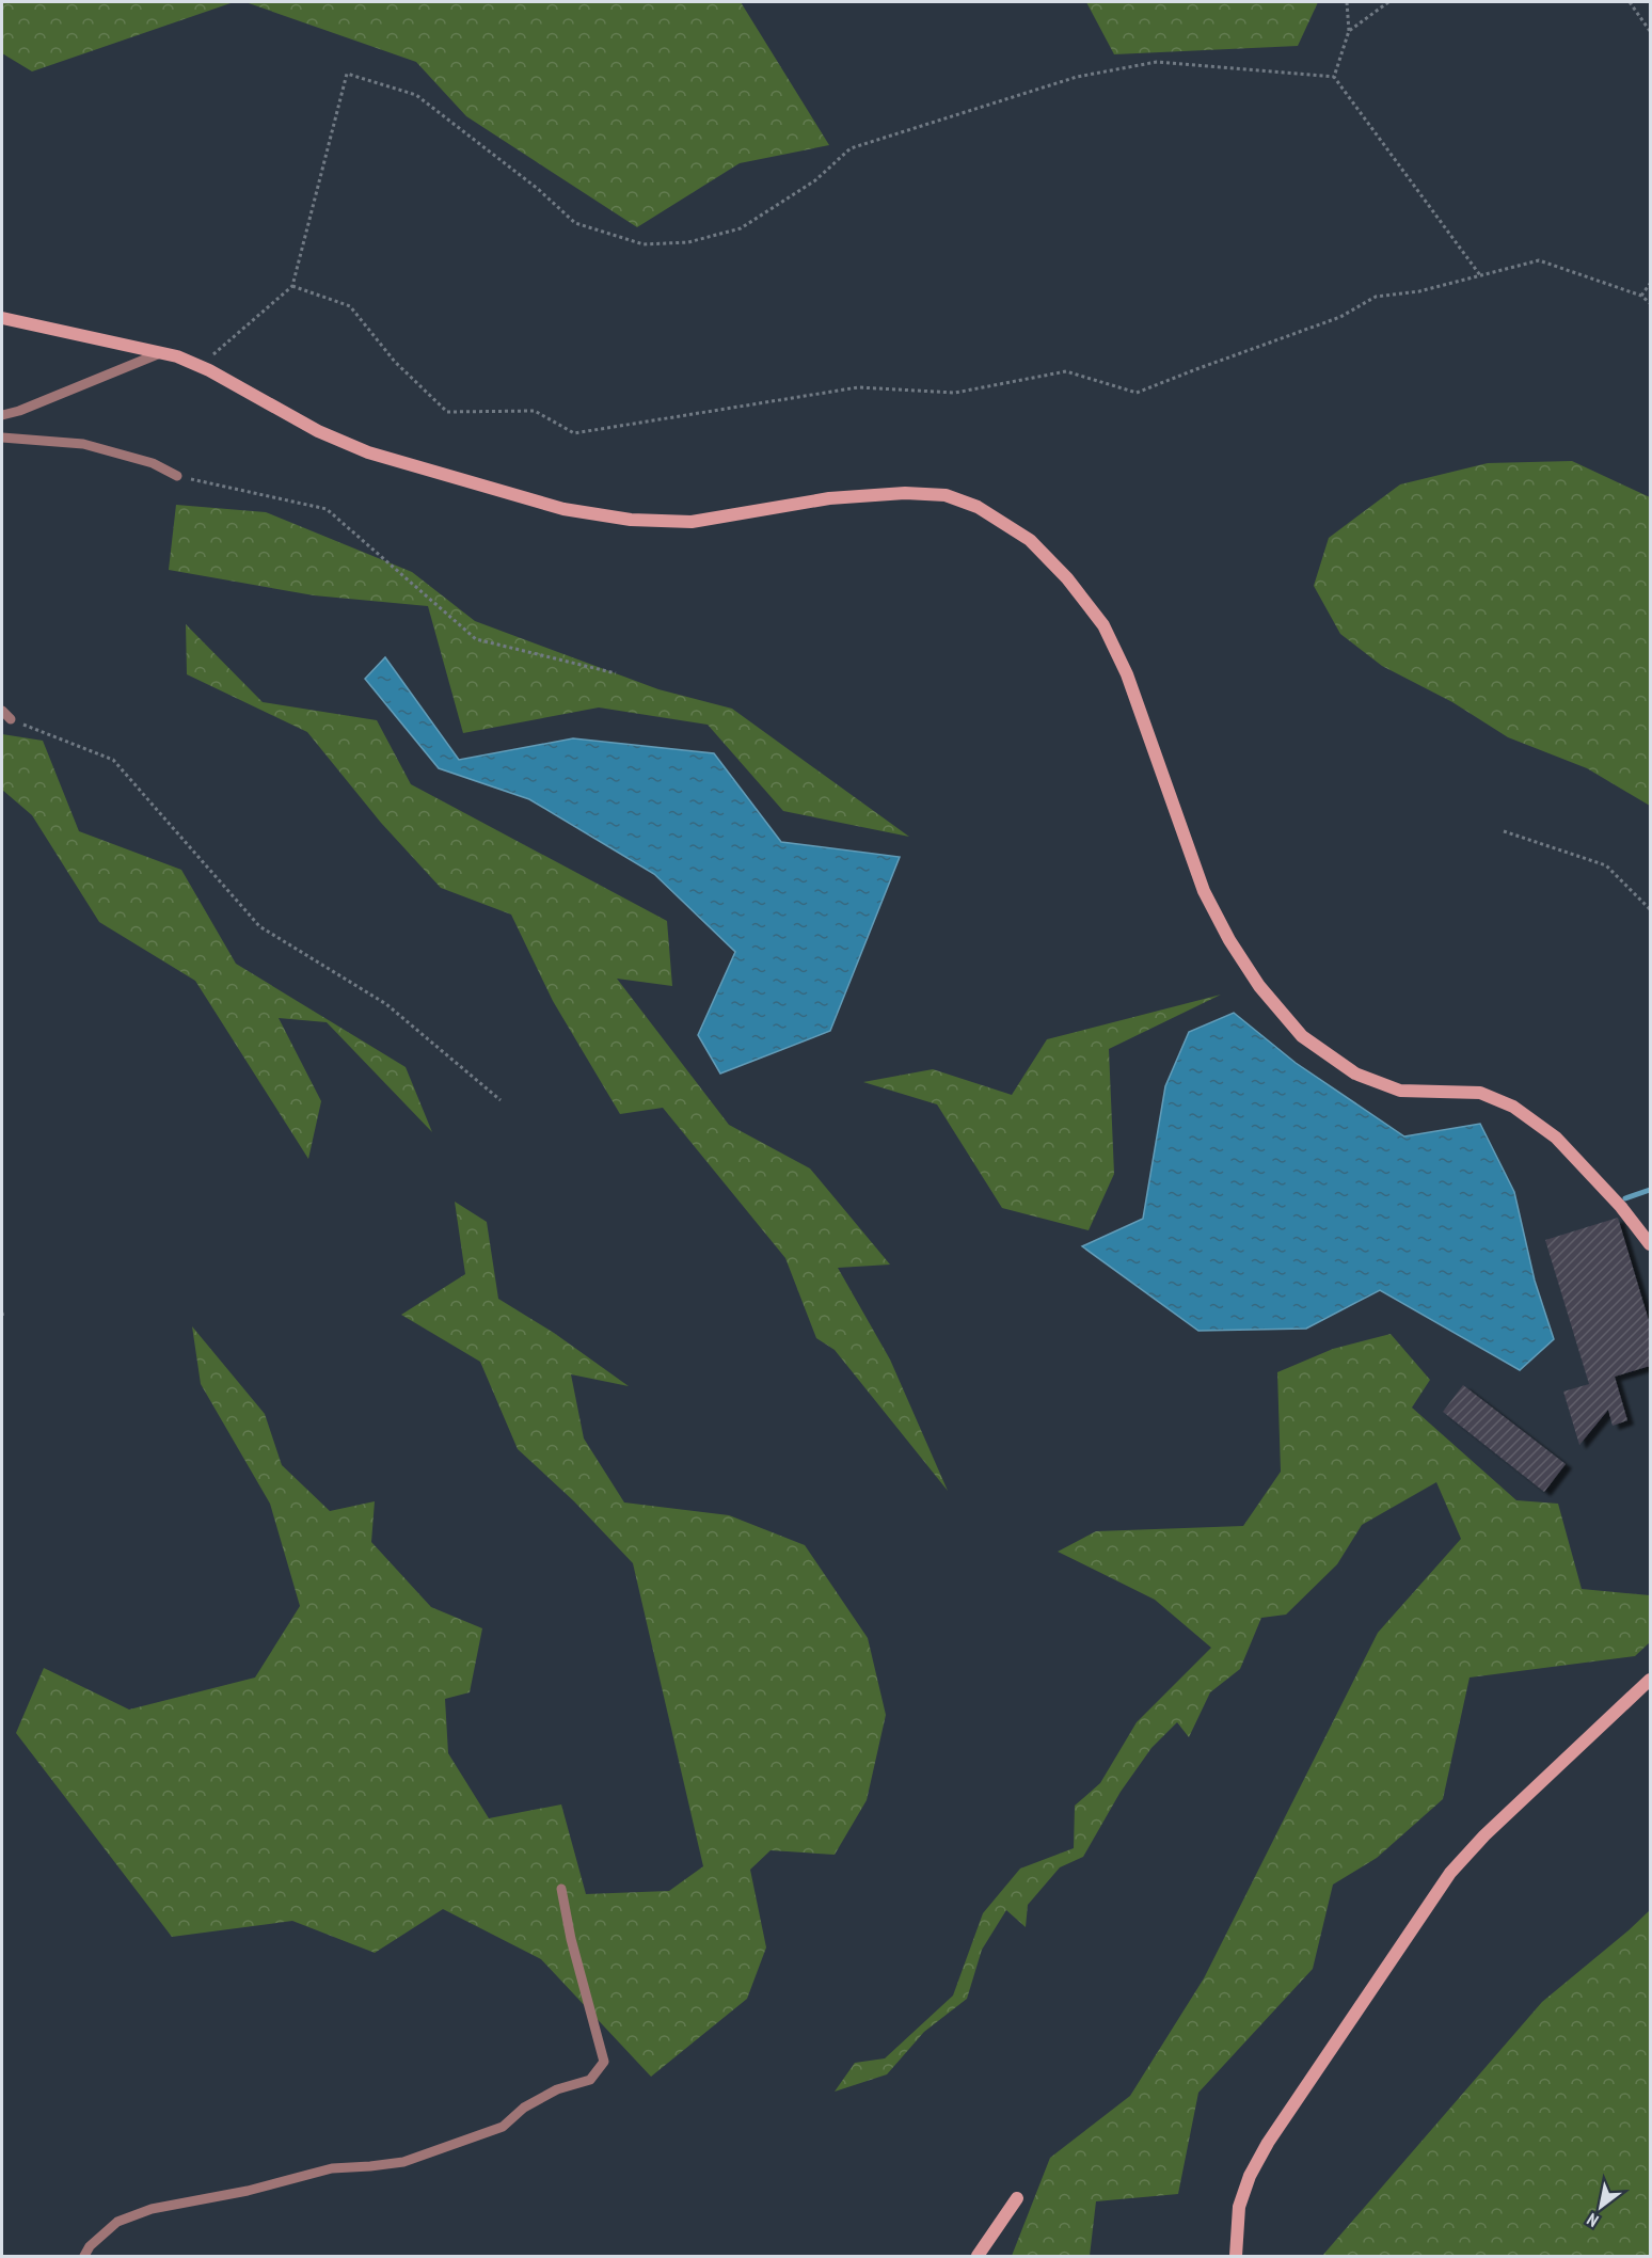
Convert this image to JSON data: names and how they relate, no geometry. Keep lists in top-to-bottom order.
{
  "north": "bottom left"
}
